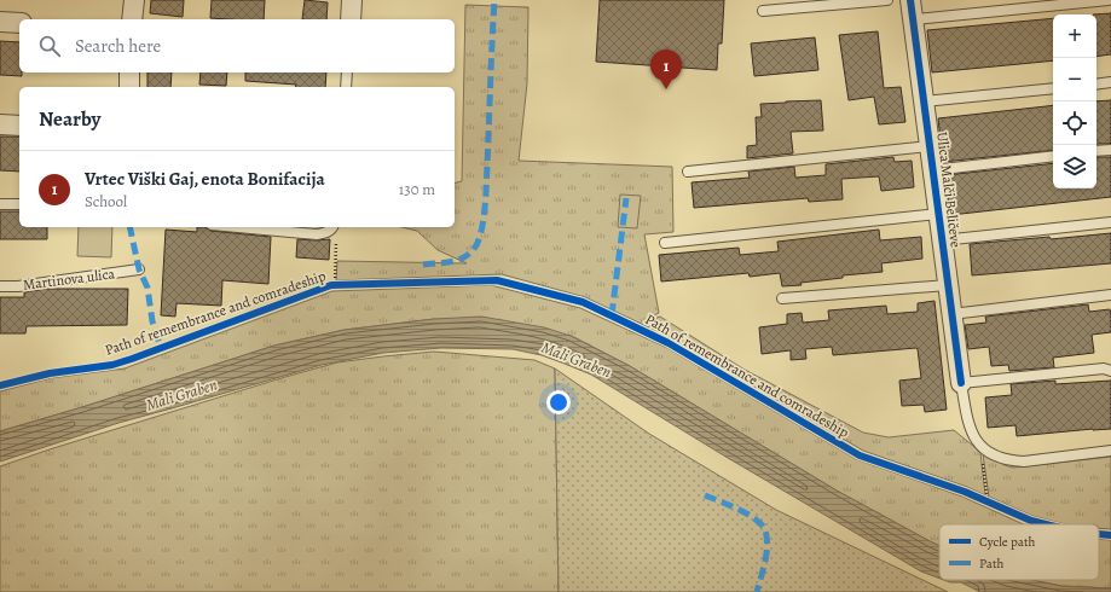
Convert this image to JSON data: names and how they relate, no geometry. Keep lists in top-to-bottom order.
{
  "streets": {
    "street": ["Ulica Malči Beličeve"],
    "lane": ["Martinova ulica"],
    "cycle path": ["Path of remembrance and comradeship"]
  },
  "water": ["Mali Graben"],
  "legend": ["Cycle path", "Path"],
  "page": {
    "map_buttons": ["+", "−"],
    "search": "Search here",
    "pins": "1",
    "heading": "Nearby",
    "list": [
      {
        "mark": "1",
        "name": "Vrtec Viški Gaj, enota Bonifacija",
        "note": "School",
        "value": "130 m"
      }
    ]
  }
}
